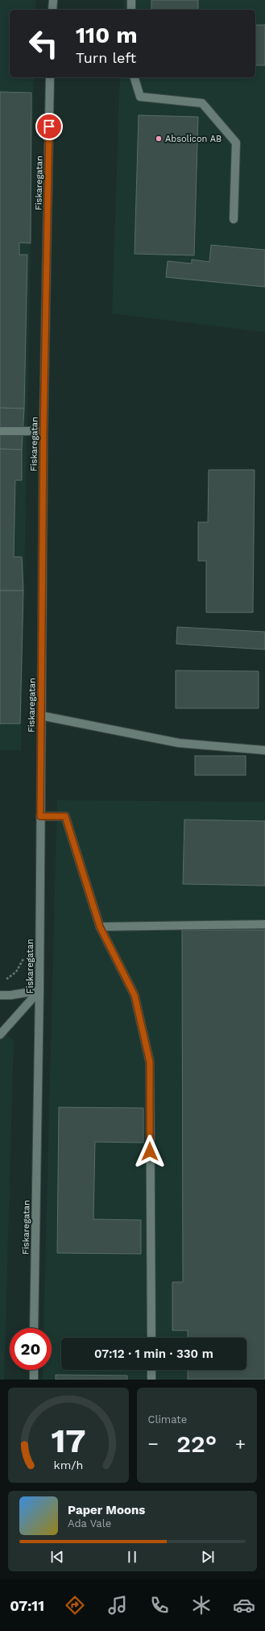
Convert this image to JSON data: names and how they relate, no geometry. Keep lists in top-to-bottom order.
{
  "streets": {
    "street": ["Fiskaregatan"]
  },
  "places": ["Absolicon AB"],
  "page": {
    "turn": ["110 m", "Turn left"],
    "limit": "20",
    "trip": "07:12 · 1 min · 330 m",
    "tile": "Climate",
    "heat": ["−", "22°", "+"],
    "song": ["Paper Moons", "Ada Vale"],
    "tabs": "07:11",
    "gauge": ["17", "km/h"]
  }
}
